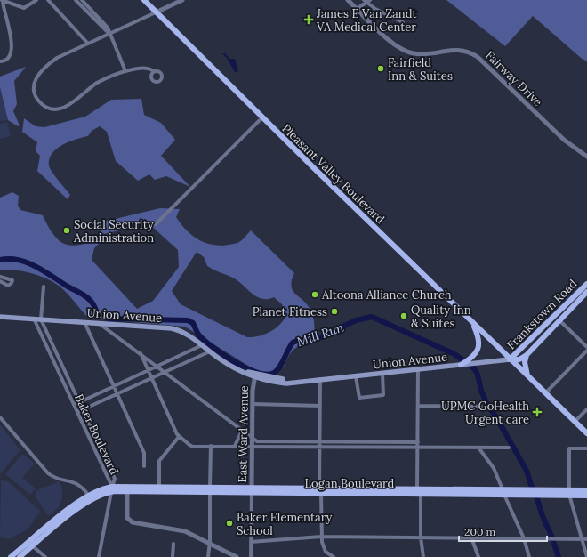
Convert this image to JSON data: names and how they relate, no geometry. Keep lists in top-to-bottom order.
{
  "streets": {
    "main road": [
      "Pleasant Valley Boulevard",
      "Frankstown Road",
      "Union Avenue",
      "Logan Boulevard"
    ],
    "street": ["Fairway Drive", "Baker Boulevard", "East Ward Avenue"]
  },
  "crossings": [
    ["Pleasant Valley Boulevard", "Frankstown Road"],
    ["Pleasant Valley Boulevard", "Union Avenue"],
    ["Frankstown Road", "Union Avenue"],
    ["Union Avenue", "Baker Boulevard"],
    ["Union Avenue", "East Ward Avenue"],
    ["Baker Boulevard", "Logan Boulevard"],
    ["East Ward Avenue", "Logan Boulevard"]
  ],
  "water": ["Mill Run"],
  "places": {
    "health": ["James E Van Zandt VA Medical Center", "UPMC GoHealth Urgent care"],
    "other": [
      "Fairfield Inn & Suites",
      "Social Security Administration",
      "Altoona Alliance Church",
      "Planet Fitness",
      "Quality Inn & Suites",
      "Baker Elementary School"
    ]
  },
  "scale_bar": "200 m"
}
